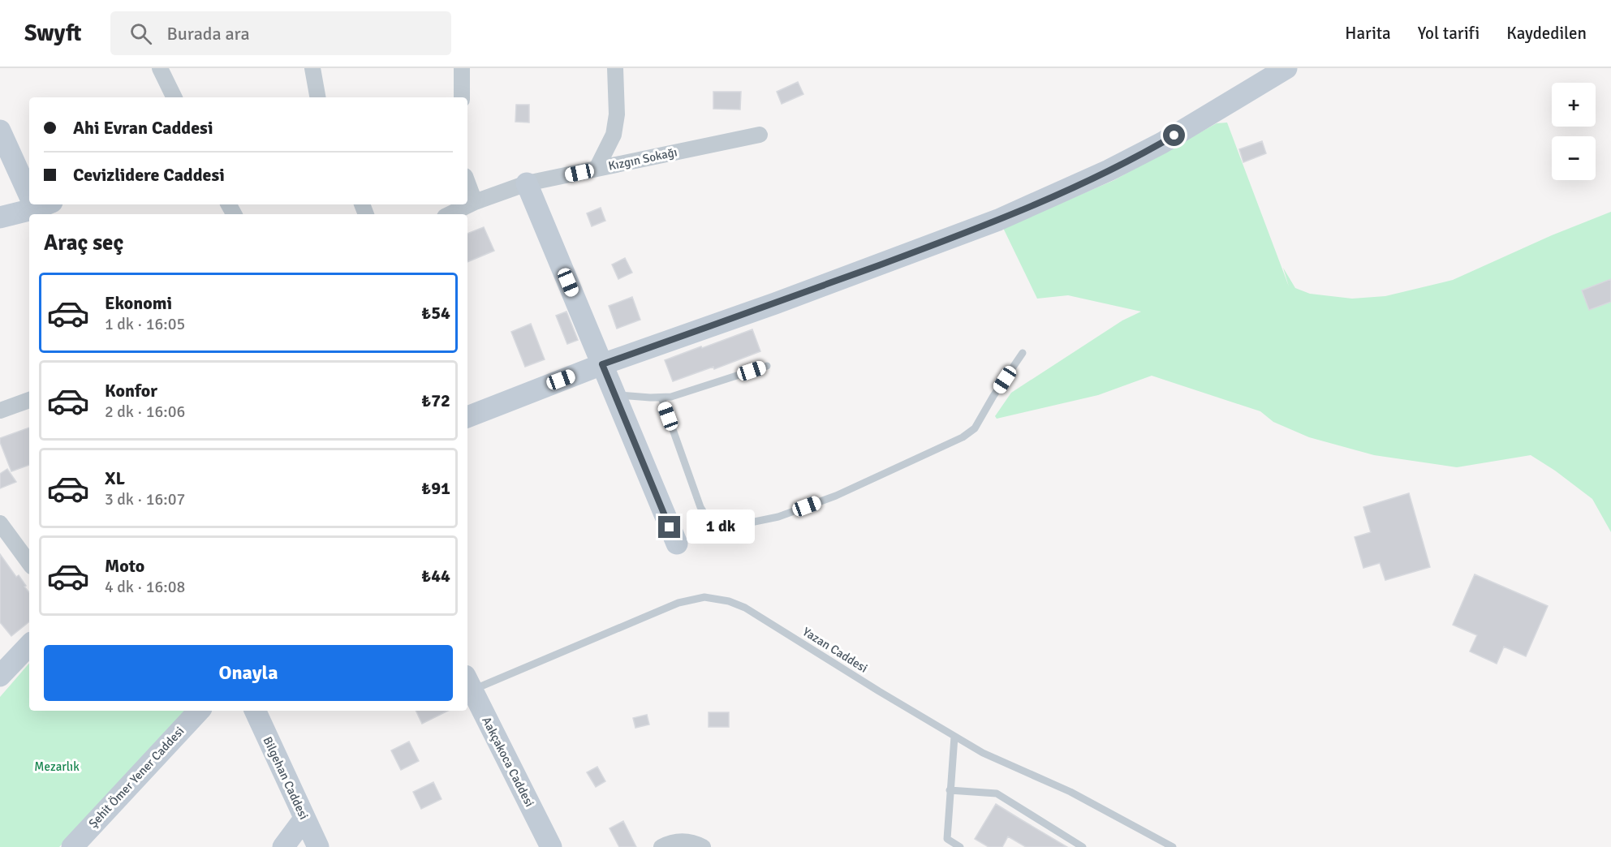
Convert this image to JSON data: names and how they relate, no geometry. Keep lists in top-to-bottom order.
{
  "streets": {
    "street": [
      "Kızgın Sokağı",
      "Aakçakoca Caddesi",
      "Şehit Ömer Yener Caddesi",
      "Bilgehan Caddesi"
    ],
    "lane": ["Yazan Caddesi"]
  },
  "crossings": [
    ["Yazan Caddesi", "Aakçakoca Caddesi"]
  ],
  "parks": ["Mezarlık"],
  "page": {
    "header": "Swyft",
    "search": "Burada ara",
    "nav": ["Harita", "Yol tarifi", "Kaydedilen"],
    "map_buttons": ["+", "−"],
    "banner": ["Ahi Evran Caddesi", "Cevizlidere Caddesi"],
    "heading": "Araç seç",
    "list": [
      {
        "name": "Ekonomi",
        "note": "1 dk · 16:05",
        "value": "₺54"
      },
      {
        "name": "Konfor",
        "note": "2 dk · 16:06",
        "value": "₺72"
      },
      {
        "name": "XL",
        "note": "3 dk · 16:07",
        "value": "₺91"
      },
      {
        "name": "Moto",
        "note": "4 dk · 16:08",
        "value": "₺44"
      }
    ],
    "bubble": "1 dk",
    "buttons": "Onayla"
  }
}
